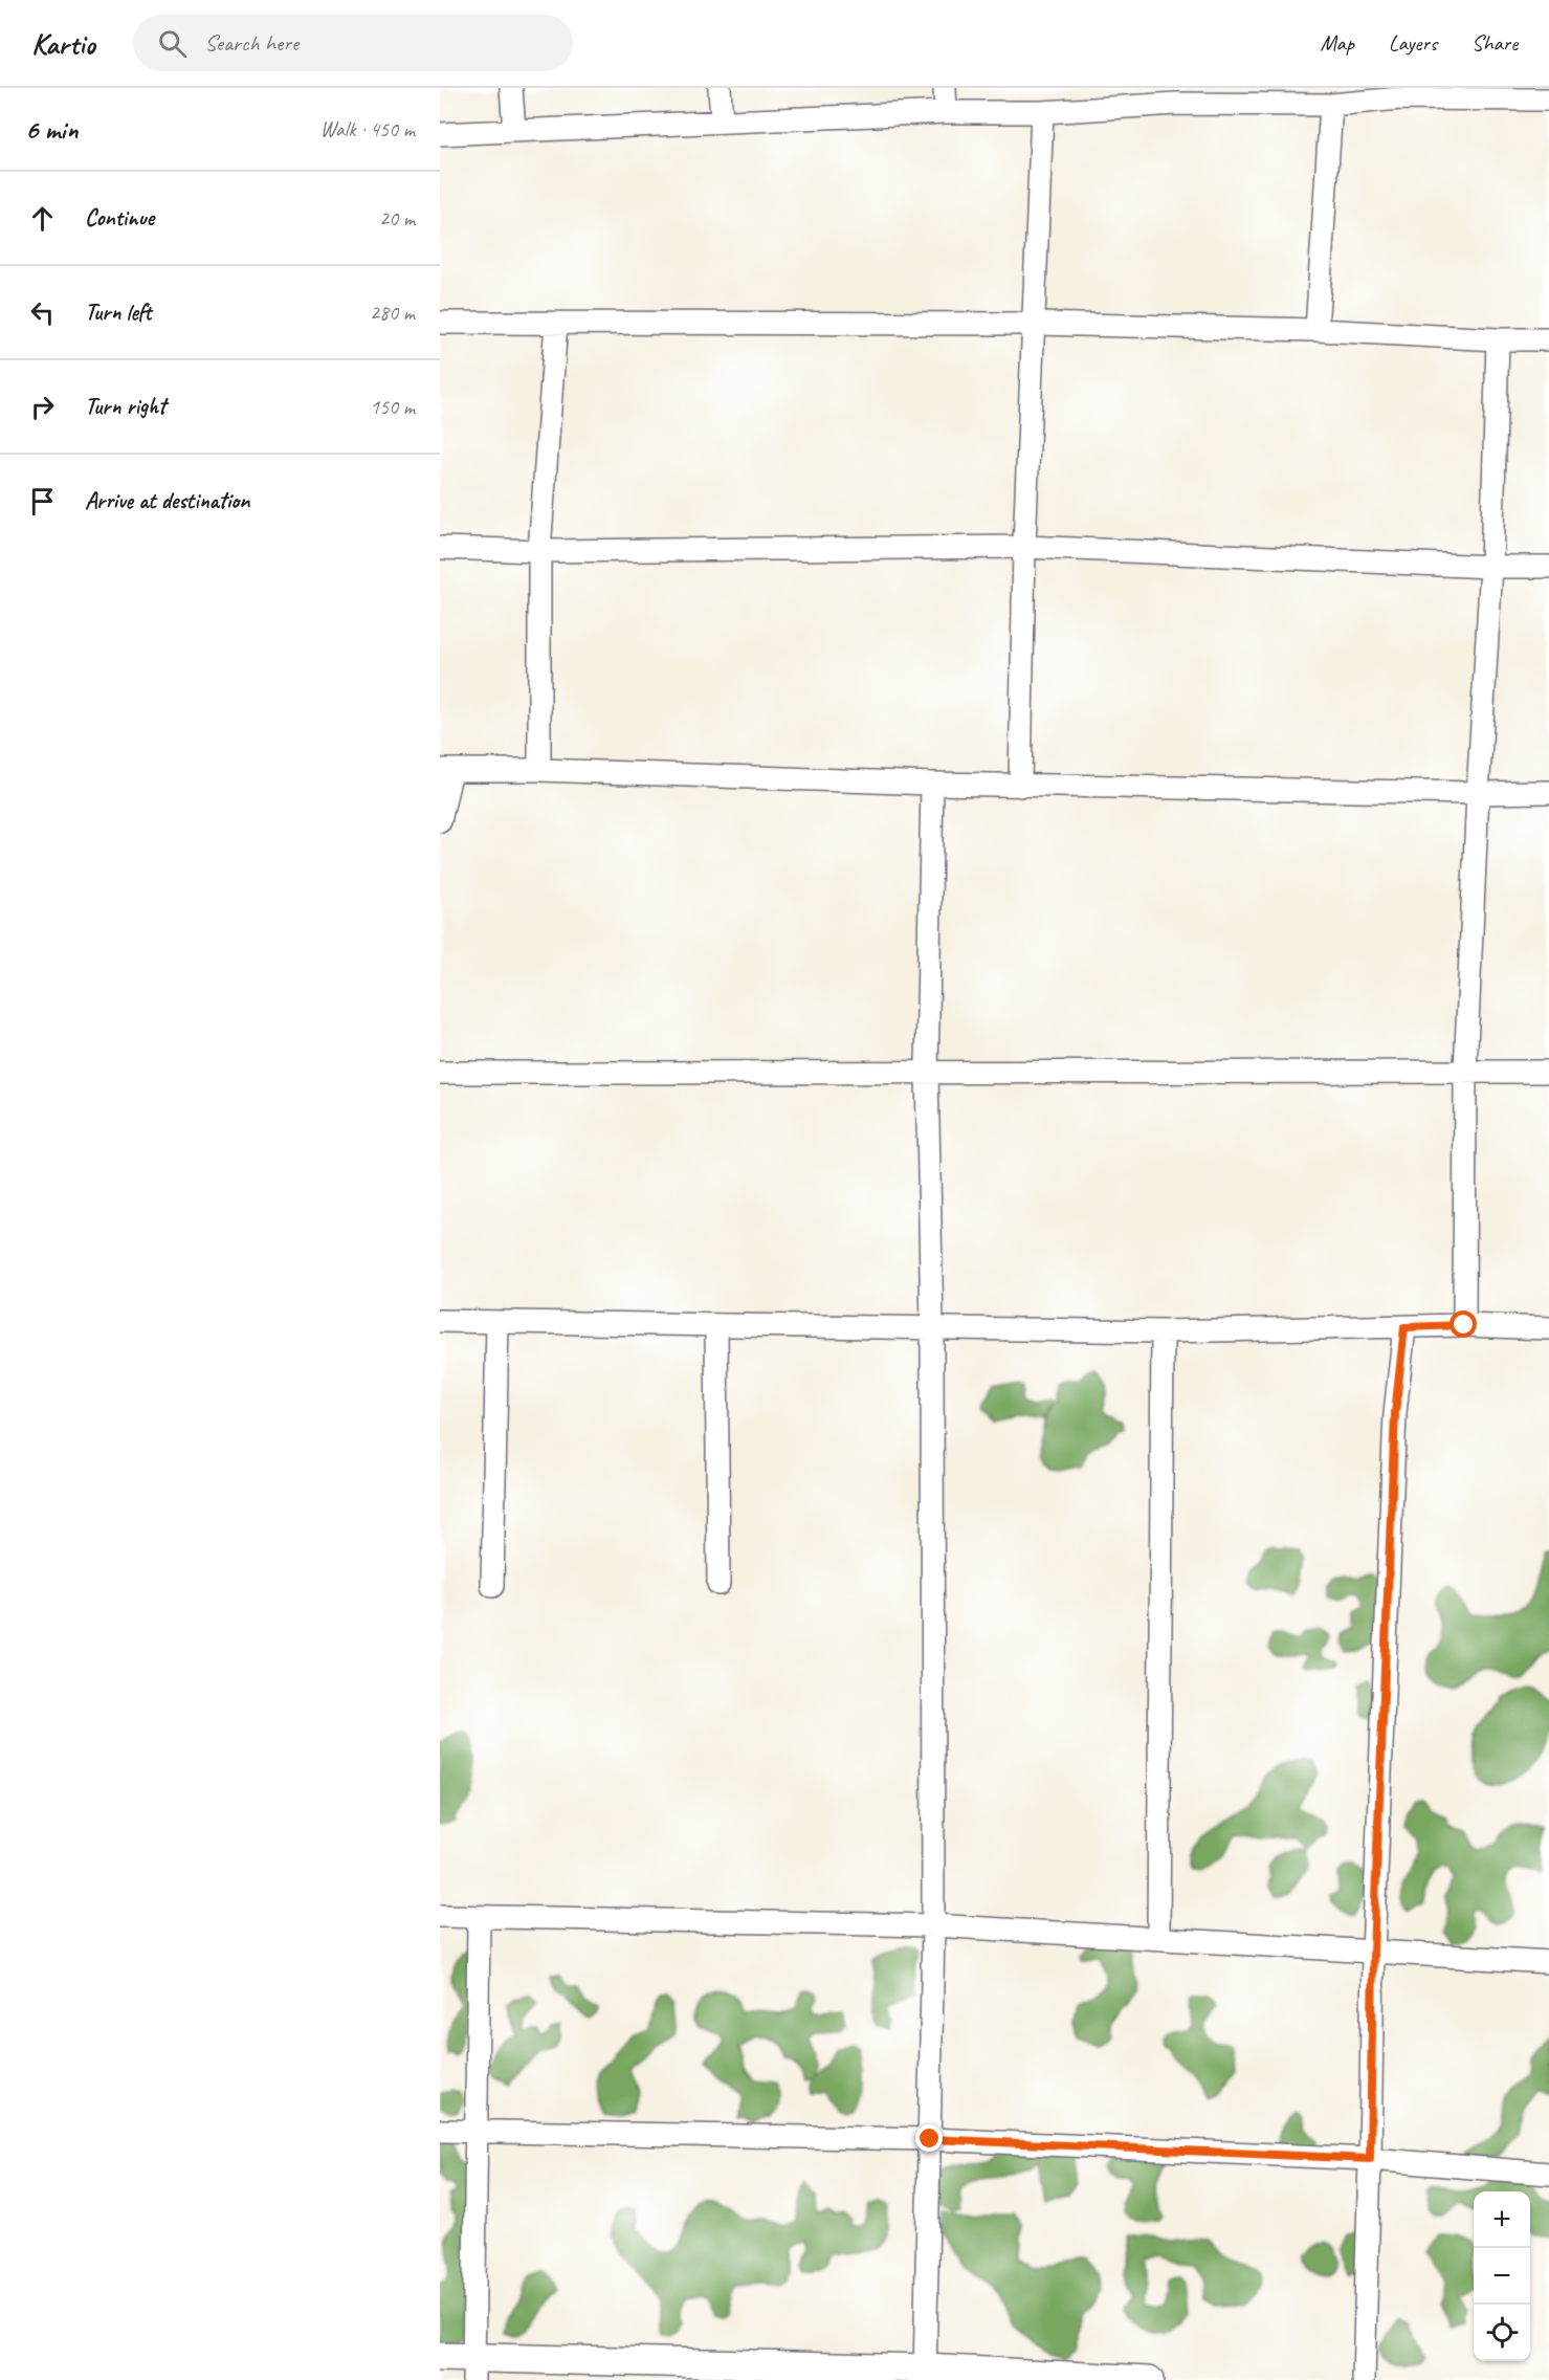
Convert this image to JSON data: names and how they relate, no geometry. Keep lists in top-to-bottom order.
{
  "page": {
    "header": "Kartio",
    "search": "Search here",
    "nav": ["Map", "Layers", "Share"],
    "heading": ["6 min", "Walk · 450 m"],
    "list": [
      ["Continue", "20 m"],
      ["Turn left", "280 m"],
      ["Turn right", "150 m"],
      "Arrive at destination"
    ],
    "map_buttons": ["+", "−"]
  }
}
